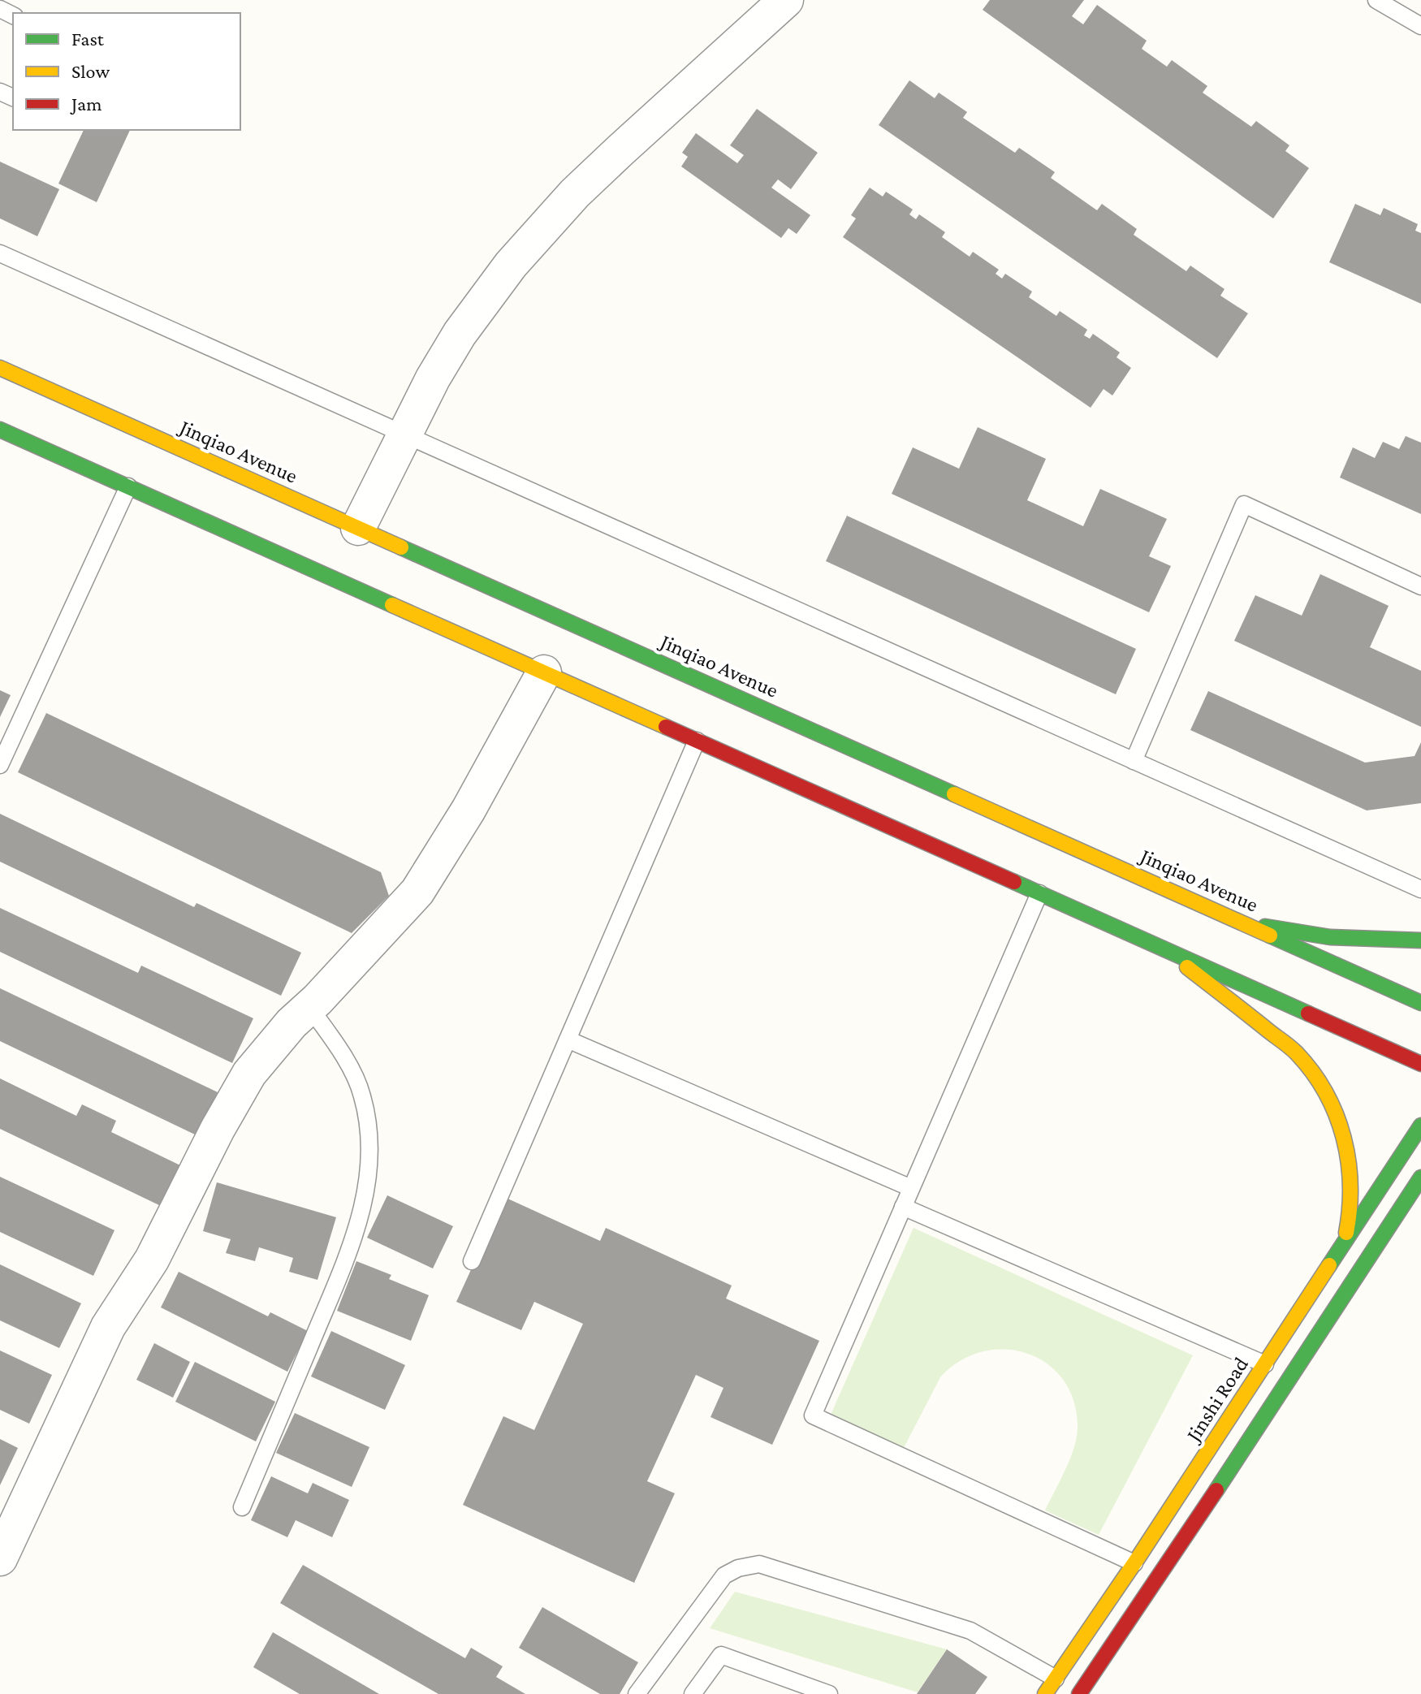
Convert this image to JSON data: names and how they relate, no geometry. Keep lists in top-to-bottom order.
{
  "streets": {
    "main road": ["Jinqiao Avenue", "Jinshi Road"]
  },
  "legend": ["Fast", "Slow", "Jam"]
}
